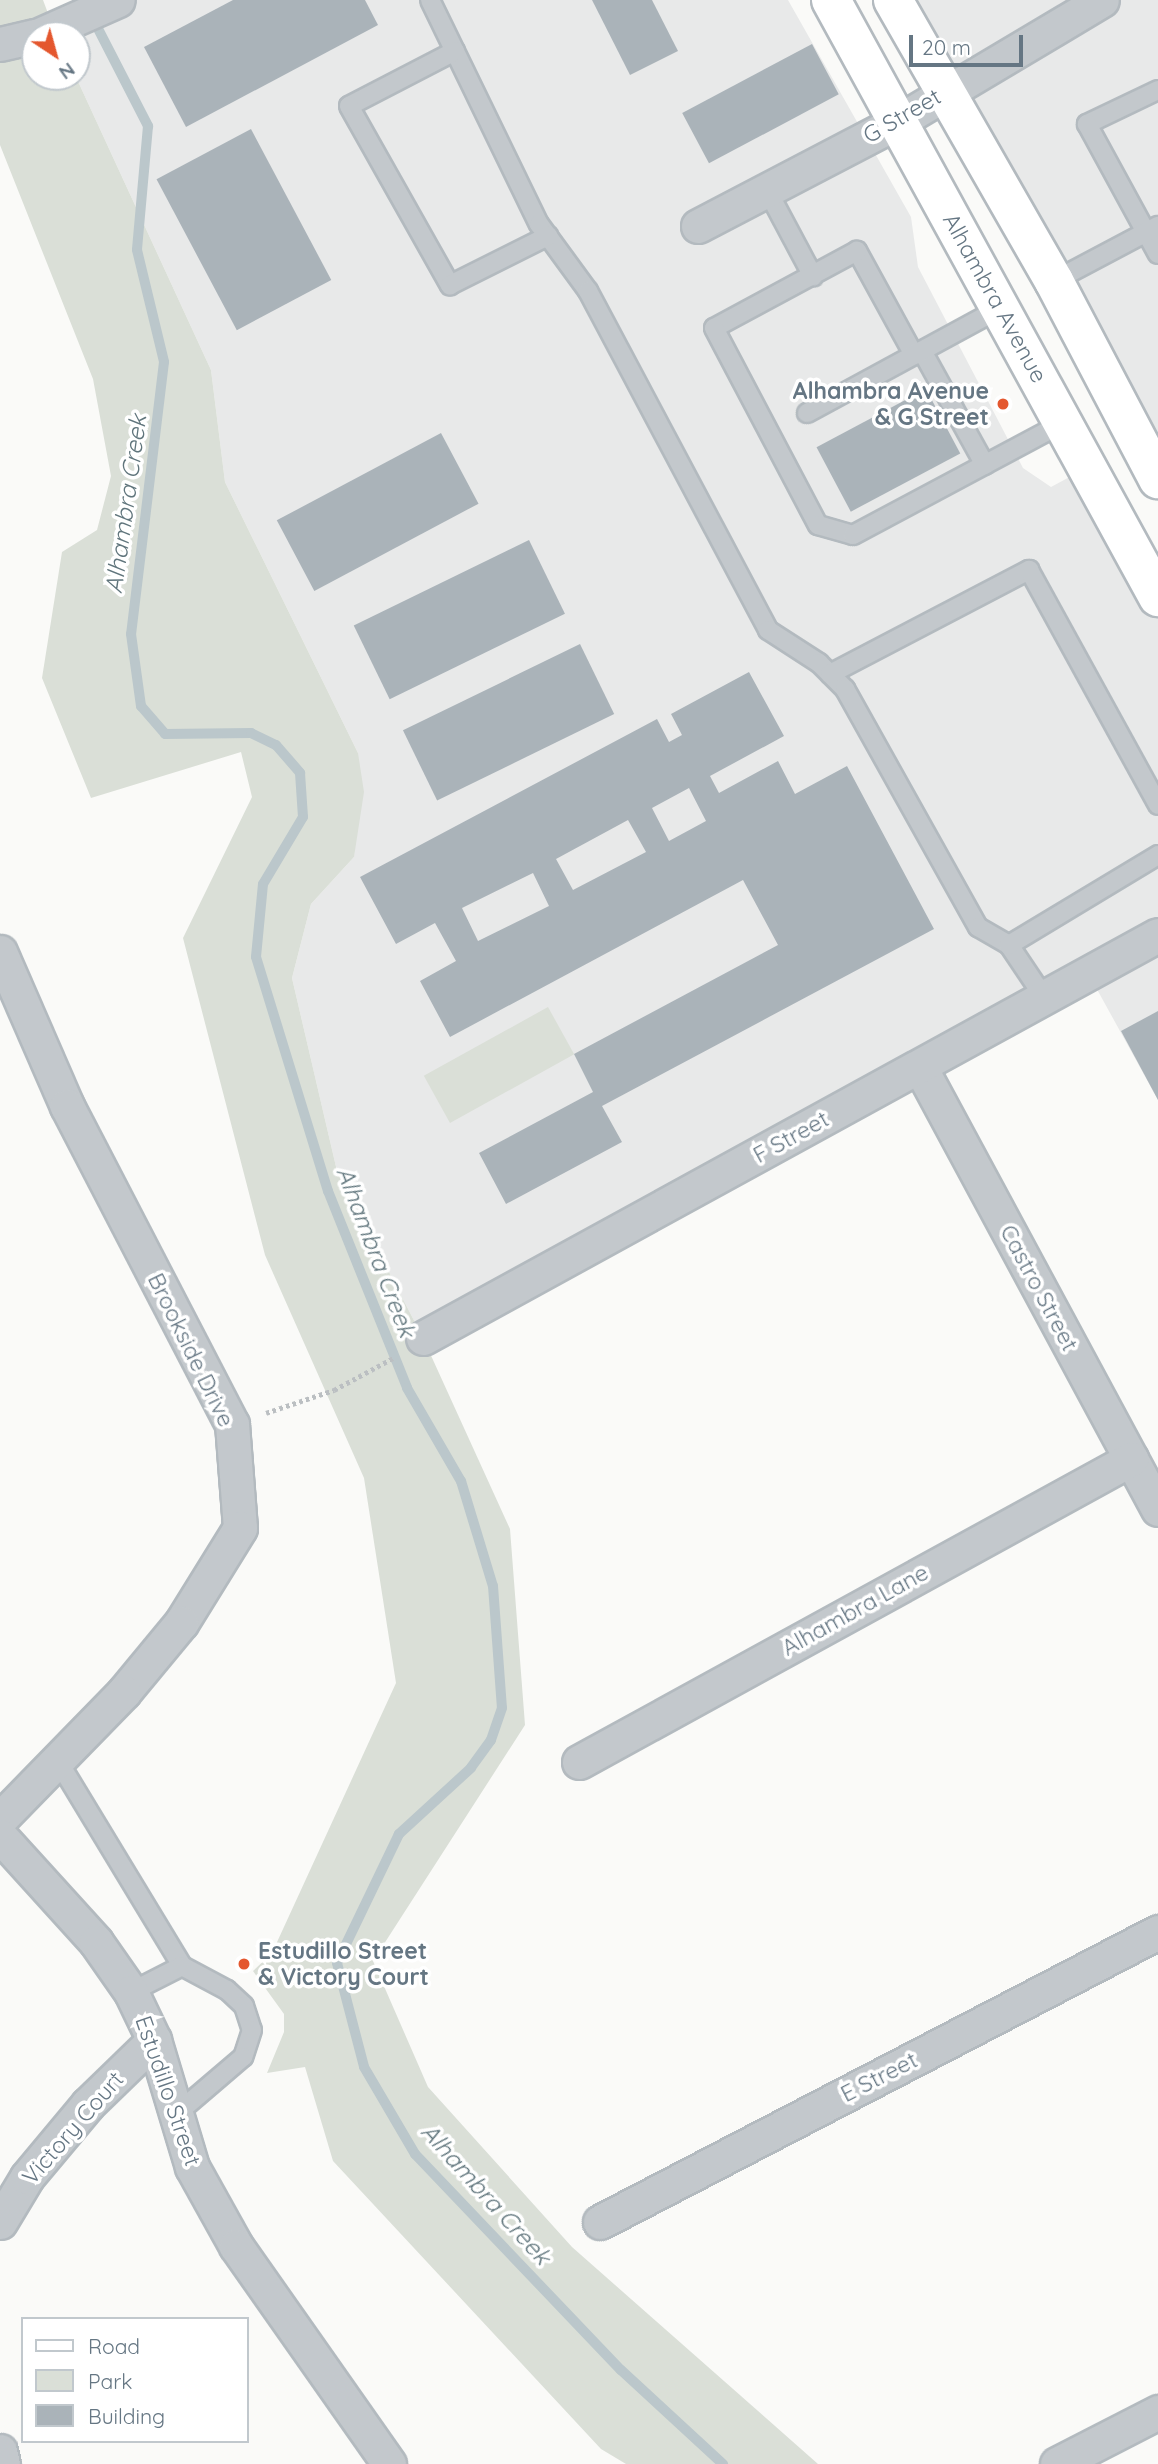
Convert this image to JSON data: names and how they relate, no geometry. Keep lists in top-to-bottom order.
{
  "streets": {
    "main road": ["Alhambra Avenue"],
    "street": [
      "G Street",
      "F Street",
      "Castro Street",
      "Brookside Drive",
      "Alhambra Lane",
      "E Street",
      "Estudillo Street",
      "Victory Court"
    ]
  },
  "crossings": [
    ["G Street", "Alhambra Avenue"],
    ["F Street", "Castro Street"],
    ["Castro Street", "Alhambra Lane"],
    ["Estudillo Street", "Victory Court"]
  ],
  "water": ["Alhambra Creek"],
  "places": ["Alhambra Avenue & G Street", "Estudillo Street & Victory Court"],
  "legend": ["Road", "Park", "Building"],
  "scale_bar": "20 m",
  "north": "bottom right"
}
